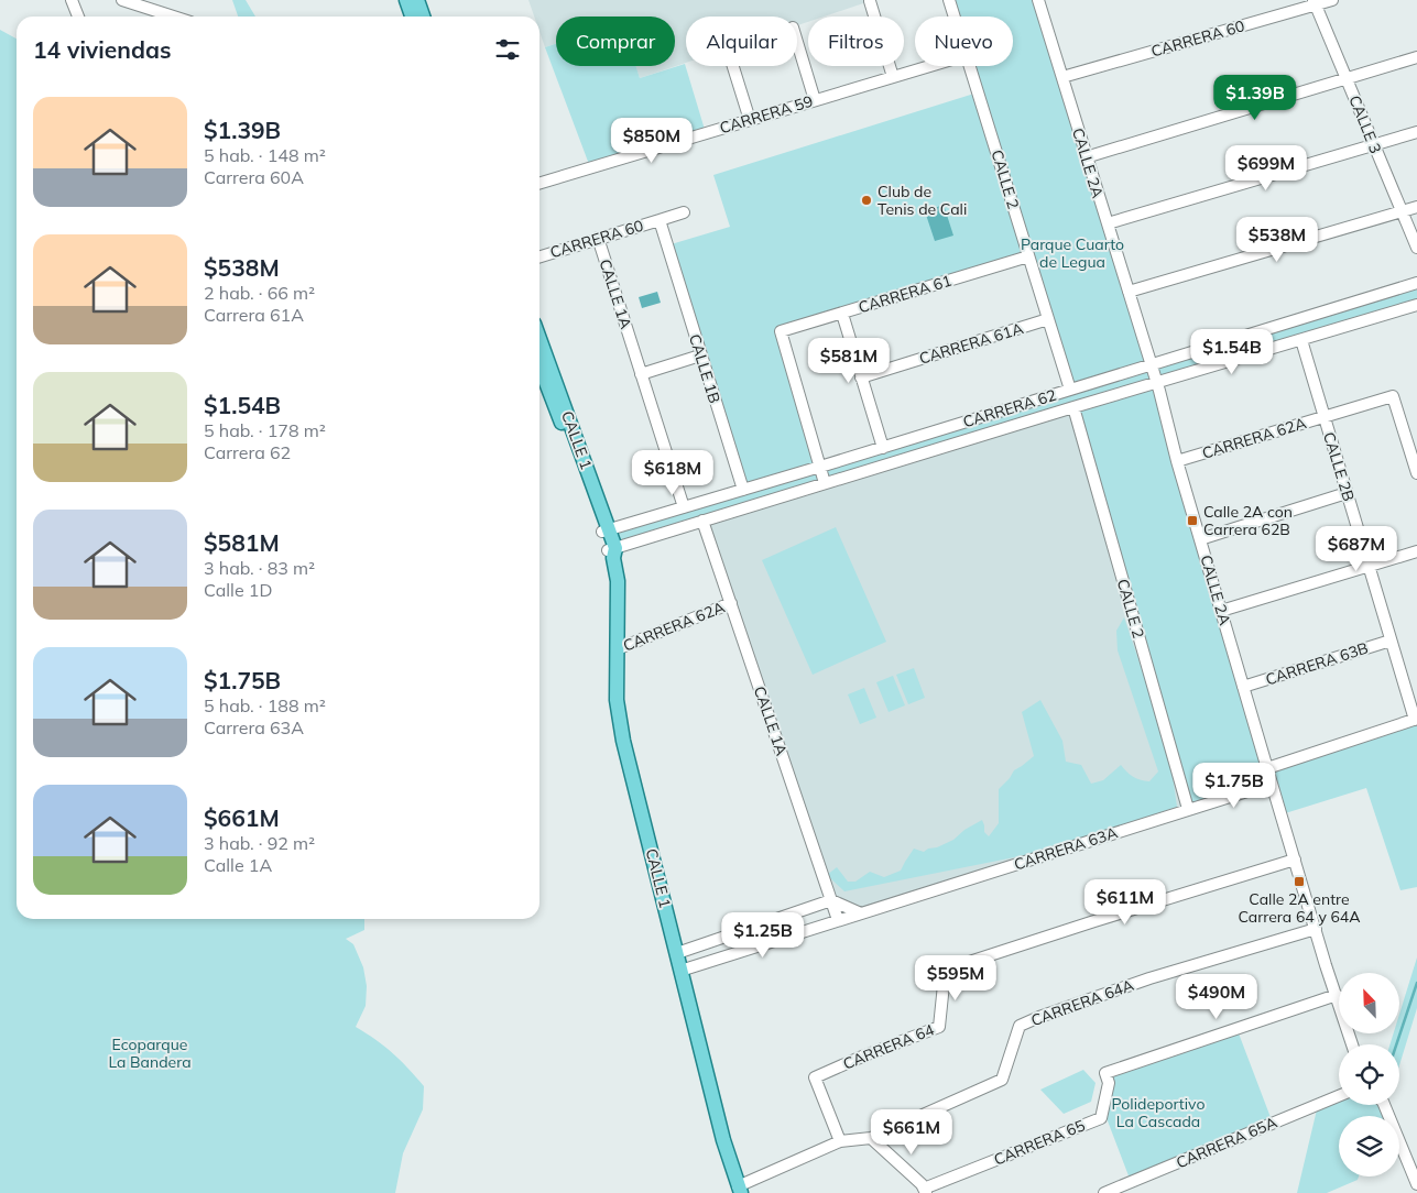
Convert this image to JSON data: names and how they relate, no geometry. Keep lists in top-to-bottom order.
{
  "streets": {
    "main road": ["CALLE 1"],
    "street": [
      "CARRERA 60",
      "CARRERA 59",
      "CALLE 3",
      "CALLE 2A",
      "CALLE 2",
      "CALLE 1A",
      "CARRERA 61",
      "CARRERA 61A",
      "CALLE 1B",
      "CARRERA 62",
      "CARRERA 62A",
      "CALLE 2B",
      "CARRERA 63B",
      "CARRERA 63A",
      "CARRERA 64A",
      "CARRERA 64",
      "CARRERA 65",
      "CARRERA 65A"
    ]
  },
  "crossings": [
    ["CARRERA 60", "CALLE 3"],
    ["CARRERA 60", "CALLE 2A"],
    ["CARRERA 60", "CALLE 1A"],
    ["CARRERA 60", "CALLE 1B"],
    ["CALLE 2A", "CARRERA 62"],
    ["CALLE 2A", "CARRERA 62A"],
    ["CALLE 2A", "CARRERA 63B"],
    ["CALLE 2A", "CARRERA 63A"],
    ["CALLE 2A", "CARRERA 64A"],
    ["CALLE 2A", "CARRERA 64"],
    ["CALLE 2A", "CARRERA 65"],
    ["CALLE 2", "CARRERA 61"],
    ["CALLE 2", "CARRERA 61A"],
    ["CALLE 2", "CARRERA 62"],
    ["CALLE 2", "CARRERA 63A"],
    ["CALLE 1A", "CARRERA 62"],
    ["CALLE 1A", "CARRERA 62A"],
    ["CALLE 1A", "CARRERA 63A"],
    ["CARRERA 61", "CARRERA 62"],
    ["CALLE 1B", "CARRERA 62"],
    ["CARRERA 62", "CALLE 1"],
    ["CARRERA 62", "CALLE 2B"],
    ["CARRERA 62A", "CALLE 1"],
    ["CARRERA 62A", "CALLE 2B"],
    ["CALLE 1", "CARRERA 63A"],
    ["CALLE 1", "CARRERA 64A"],
    ["CALLE 2B", "CARRERA 63B"],
    ["CARRERA 64A", "CARRERA 64"]
  ],
  "parks": ["Parque Cuarto de Legua", "Ecoparque La Bandera", "Polideportivo La Cascada"],
  "places": {
    "other": ["Club de Tenis de Cali"],
    "transit": ["Calle 2A con Carrera 62B", "Calle 2A entre Carrera 64 y 64A"]
  },
  "north": "top left",
  "page": {
    "chip": [
      "Comprar",
      "Alquilar",
      "Filtros",
      "Nuevo"
    ],
    "heading": "14 viviendas",
    "price": [
      "$1.39B",
      "$850M",
      "$699M",
      "$538M",
      "$1.54B",
      "$581M",
      "$618M",
      "$687M",
      "$1.75B",
      "$611M",
      "$1.25B",
      "$595M",
      "$490M",
      "$661M"
    ],
    "list": [
      {
        "name": "$1.39B",
        "note": "5 hab. · 148 m² · Carrera 60A"
      },
      {
        "name": "$538M",
        "note": "2 hab. · 66 m² · Carrera 61A"
      },
      {
        "name": "$1.54B",
        "note": "5 hab. · 178 m² · Carrera 62"
      },
      {
        "name": "$581M",
        "note": "3 hab. · 83 m² · Calle 1D"
      },
      {
        "name": "$1.75B",
        "note": "5 hab. · 188 m² · Carrera 63A"
      },
      {
        "name": "$661M",
        "note": "3 hab. · 92 m² · Calle 1A"
      }
    ]
  }
}
